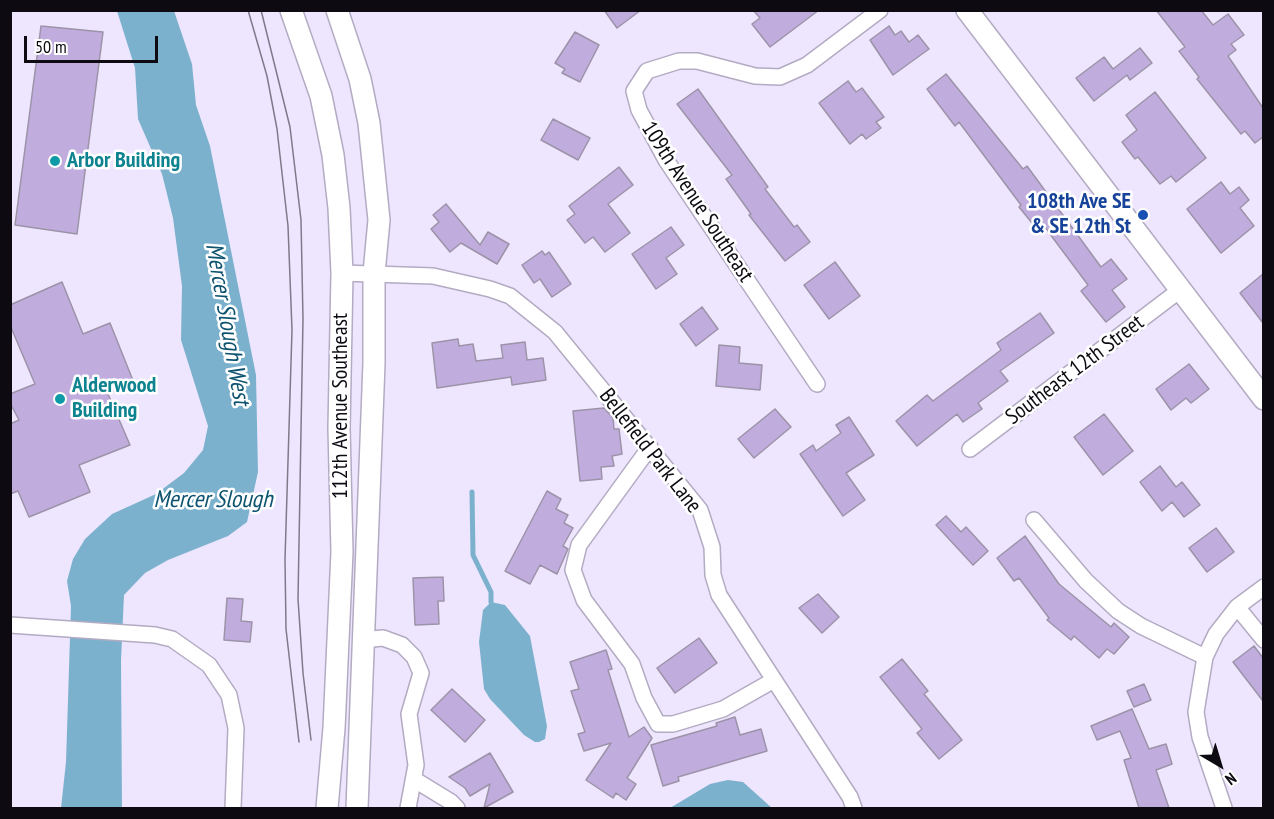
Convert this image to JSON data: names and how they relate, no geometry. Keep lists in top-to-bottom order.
{
  "streets": {
    "main road": ["112th Avenue Southeast"],
    "street": ["109th Avenue Southeast", "Southeast 12th Street", "Bellefield Park Lane"]
  },
  "crossings": [
    ["112th Avenue Southeast", "Bellefield Park Lane"]
  ],
  "water": ["Mercer Slough West", "Mercer Slough"],
  "places": ["Arbor Building", "108th Ave SE & SE 12th St", "Alderwood Building"],
  "scale_bar": "50 m",
  "north": "bottom right"
}
